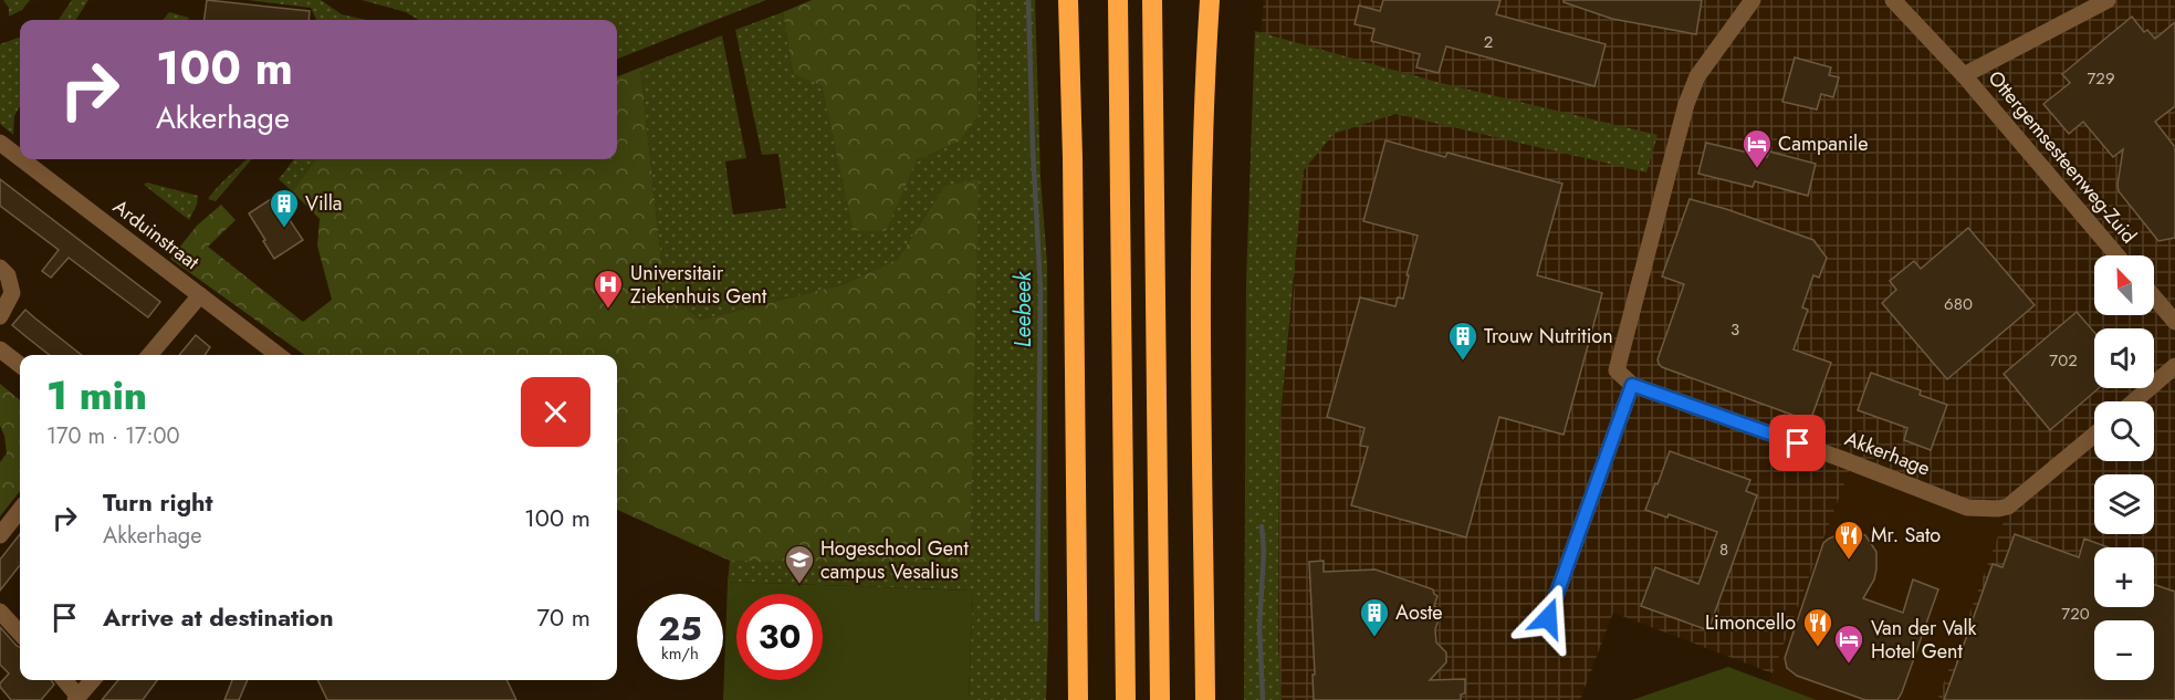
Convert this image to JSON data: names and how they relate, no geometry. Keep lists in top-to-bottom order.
{
  "streets": {
    "street": ["Ottergemsesteenweg-Zuid", "Arduinstraat", "Akkerhage"]
  },
  "water": ["Leebeek"],
  "places": {
    "hotel": ["Campanile", "Van der Valk Hotel Gent"],
    "building": ["Villa", "Trouw Nutrition", "Aoste"],
    "hospital": ["Universitair Ziekenhuis Gent"],
    "restaurant": ["Mr. Sato", "Limoncello"],
    "school or university": ["Hogeschool Gent campus Vesalius"]
  },
  "house_numbers": [
    "2",
    "729",
    "680",
    "3",
    "702",
    "8",
    "720"
  ],
  "north": "top left",
  "page": {
    "turn": ["100 m", "Akkerhage"],
    "map_buttons": ["+", "−"],
    "heading": ["1 min", "170 m · 17:00"],
    "list": [
      {
        "name": "Turn right",
        "note": "Akkerhage",
        "value": "100 m"
      },
      {
        "name": "Arrive at destination",
        "value": "70 m"
      }
    ],
    "speed": "25 km/h",
    "limit": "30"
  }
}
